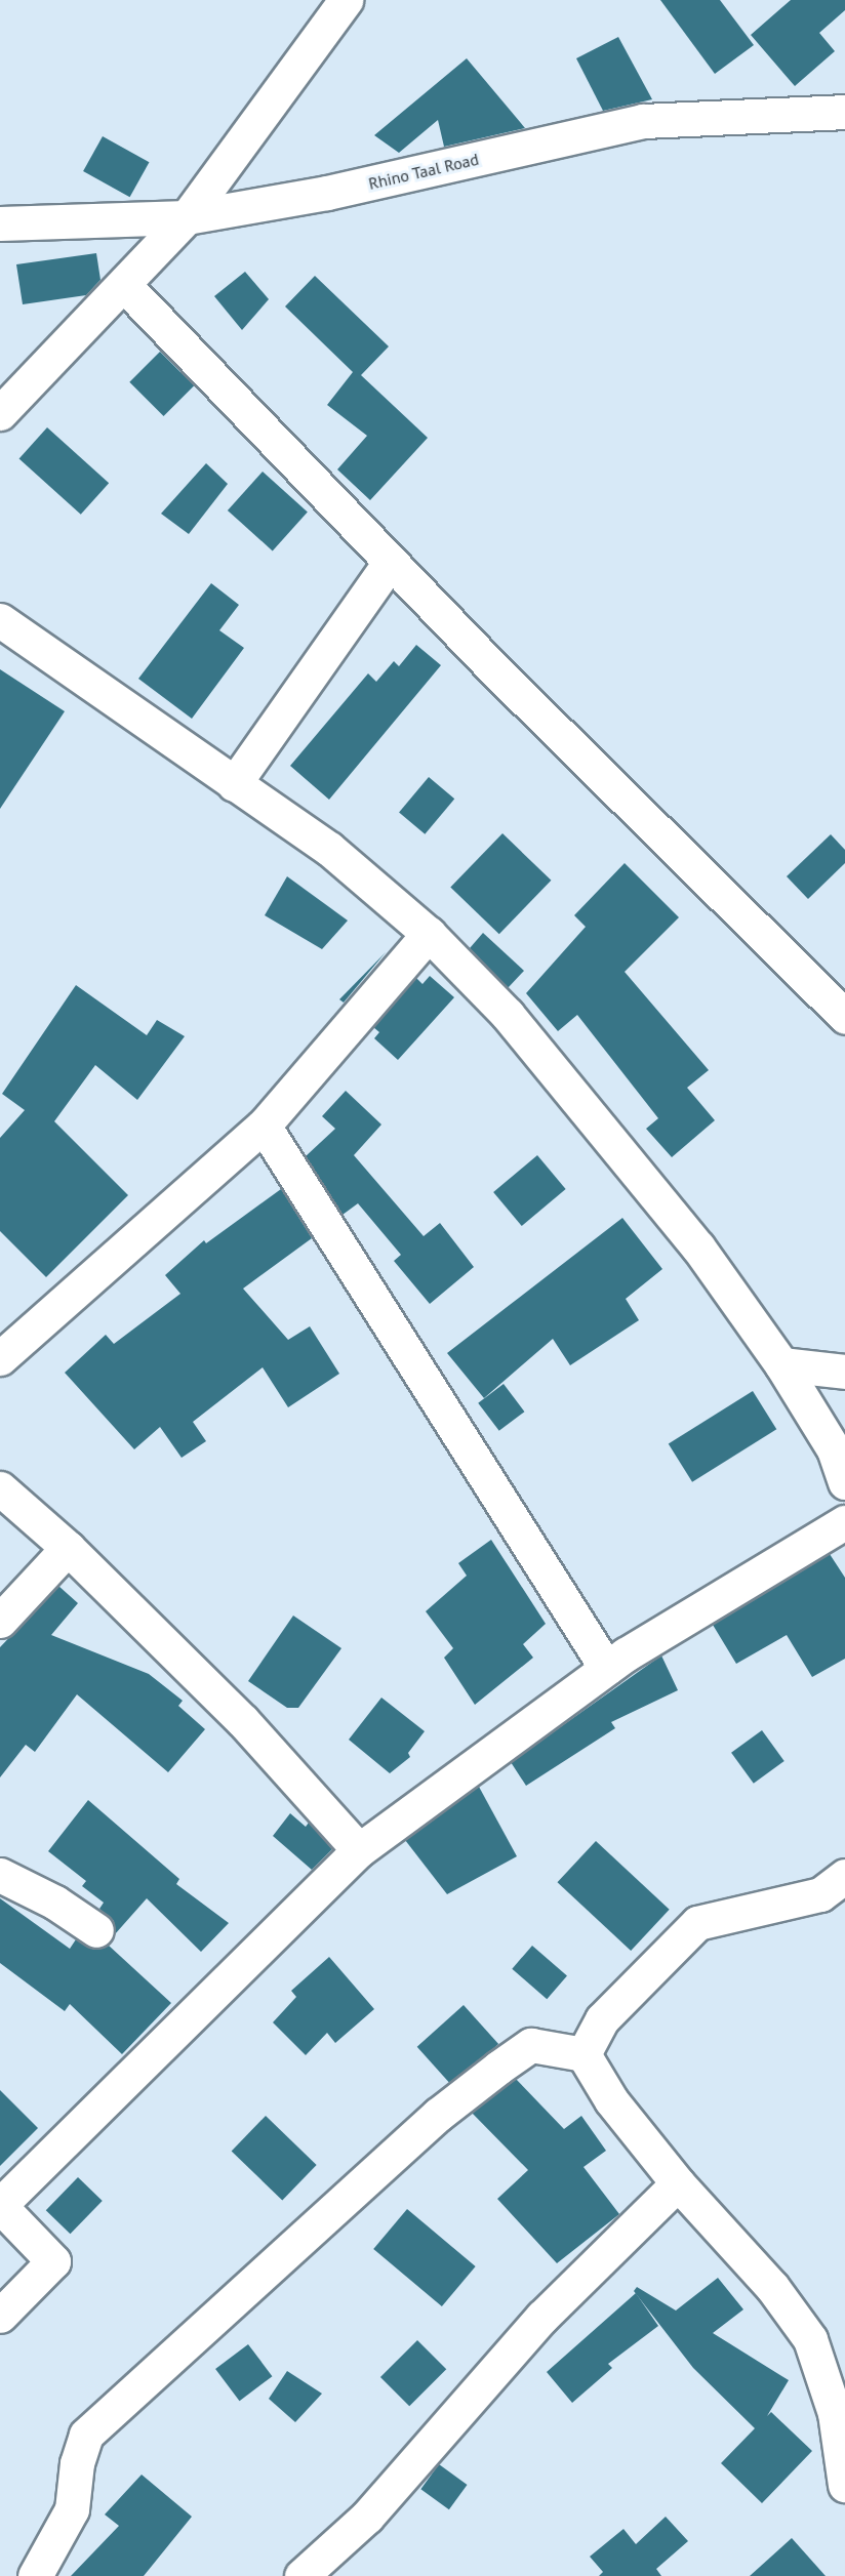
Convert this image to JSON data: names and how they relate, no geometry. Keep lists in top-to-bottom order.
{
  "streets": {
    "street": ["Rhino Taal Road"]
  }
}
